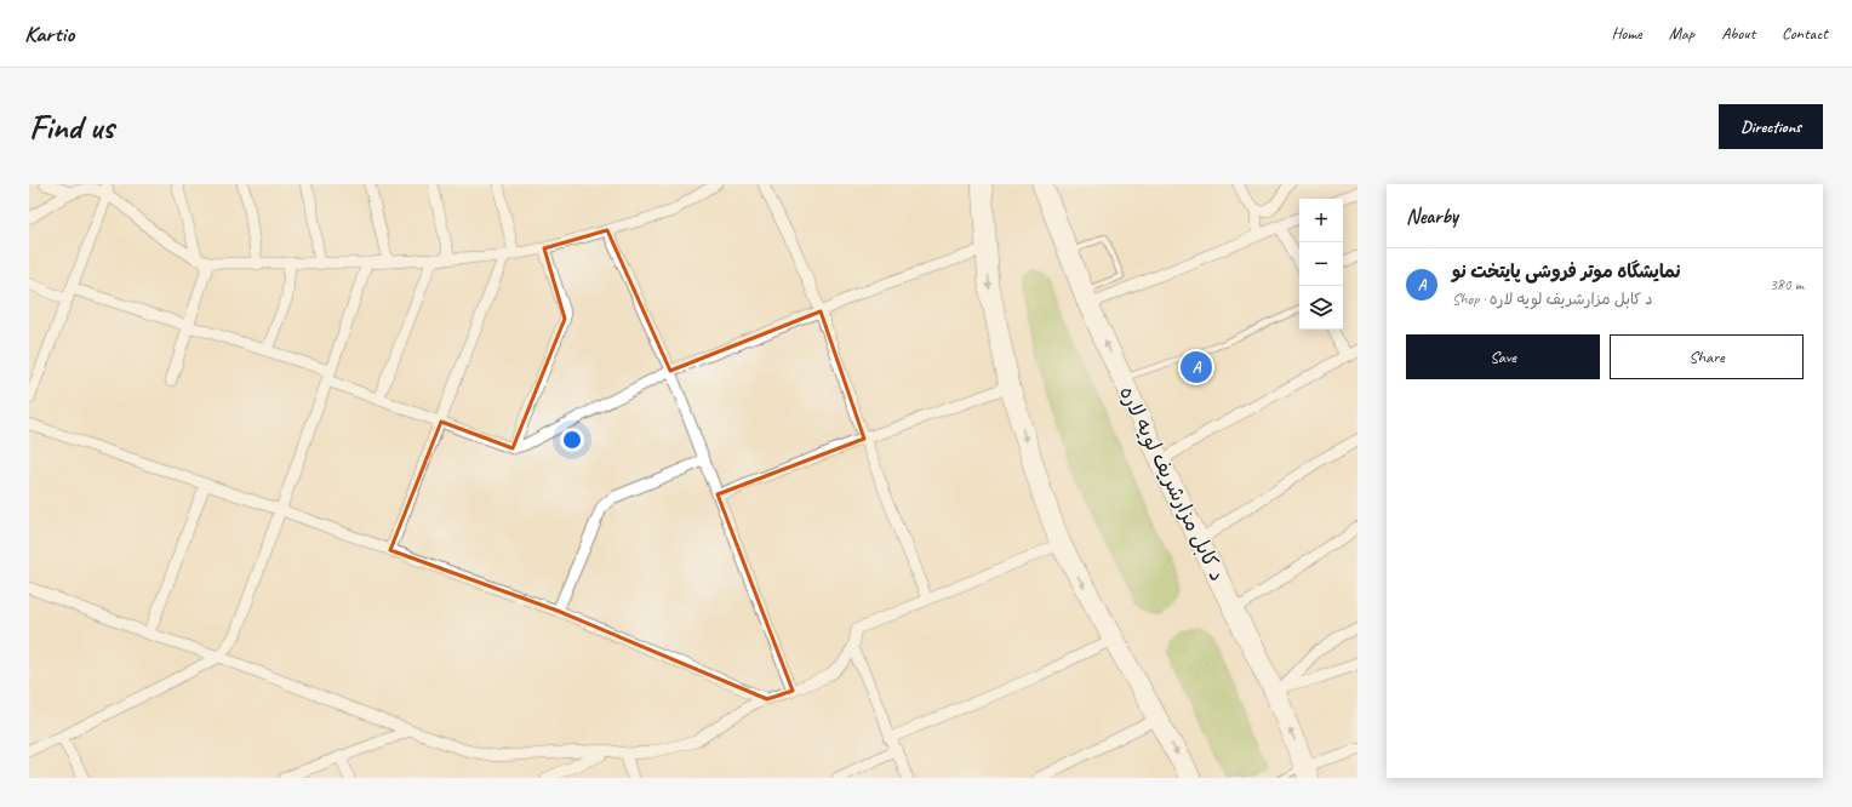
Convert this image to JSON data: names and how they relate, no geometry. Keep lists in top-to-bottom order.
{
  "streets": {
    "highway": ["د کابل مزارشریف لویه لاره"]
  },
  "page": {
    "header": "Kartio",
    "nav": [
      "Home",
      "Map",
      "About",
      "Contact"
    ],
    "buttons": [
      "Directions",
      ["Save", "Share"]
    ],
    "title": "Find us",
    "heading": "Nearby",
    "map_buttons": ["+", "−"],
    "list": [
      {
        "mark": "A",
        "name": "نمایشگاه موتر فروشی پایتخت نو",
        "note": "Shop · د کابل مزارشریف لویه لاره",
        "value": "380 m"
      }
    ],
    "pins": "A"
  }
}
